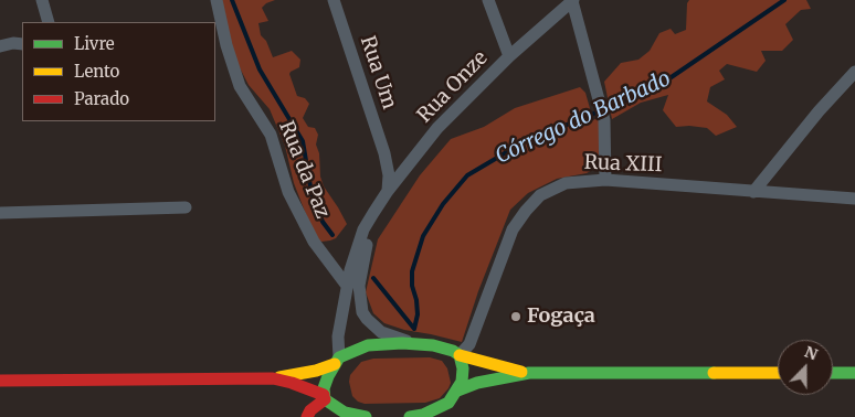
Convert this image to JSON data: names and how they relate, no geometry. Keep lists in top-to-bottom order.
{
  "streets": {
    "street": [
      "Rua Um",
      "Rua Onze",
      "Rua XIII",
      "Rua da Paz"
    ]
  },
  "crossings": [
    ["Rua Um", "Rua Onze"],
    ["Rua Onze", "Rua da Paz"]
  ],
  "water": ["Córrego do Barbado"],
  "places": ["Fogaça"],
  "legend": ["Livre", "Lento", "Parado"],
  "north": "top"
}
